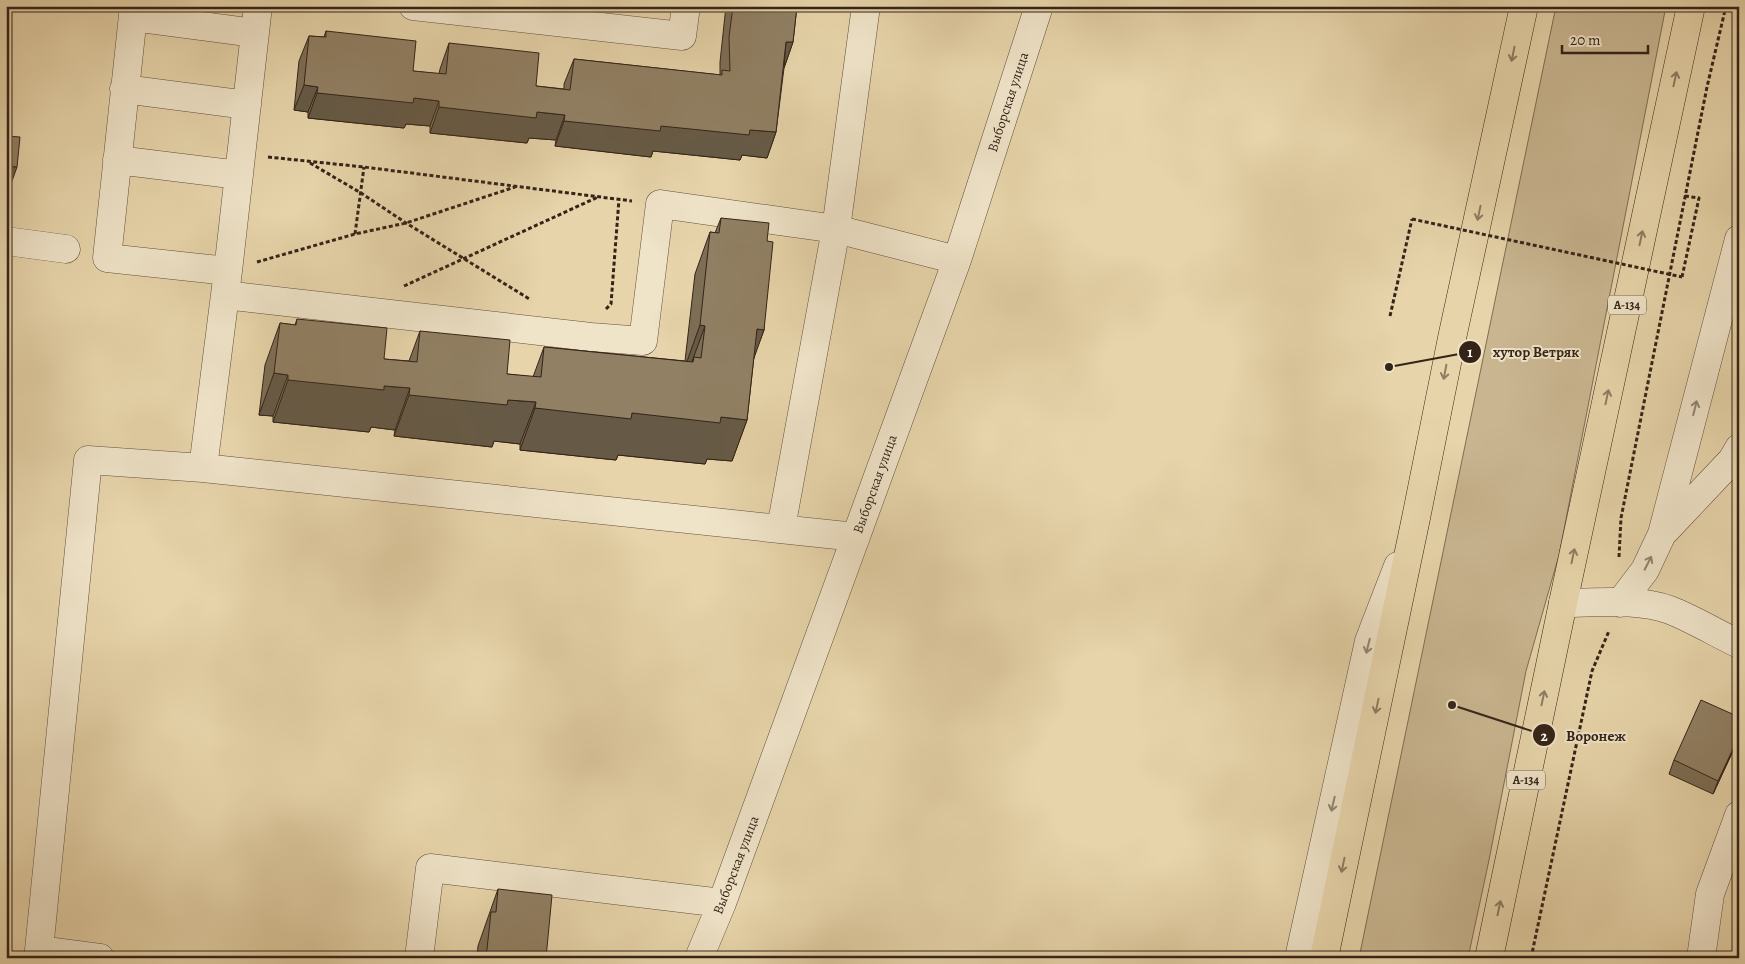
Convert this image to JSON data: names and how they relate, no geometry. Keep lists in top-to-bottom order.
{
  "streets": {
    "highway": ["А-134"],
    "street": ["Выборская улица"]
  },
  "places": ["хутор Ветряк", "Воронеж"],
  "scale_bar": "20 m"
}
